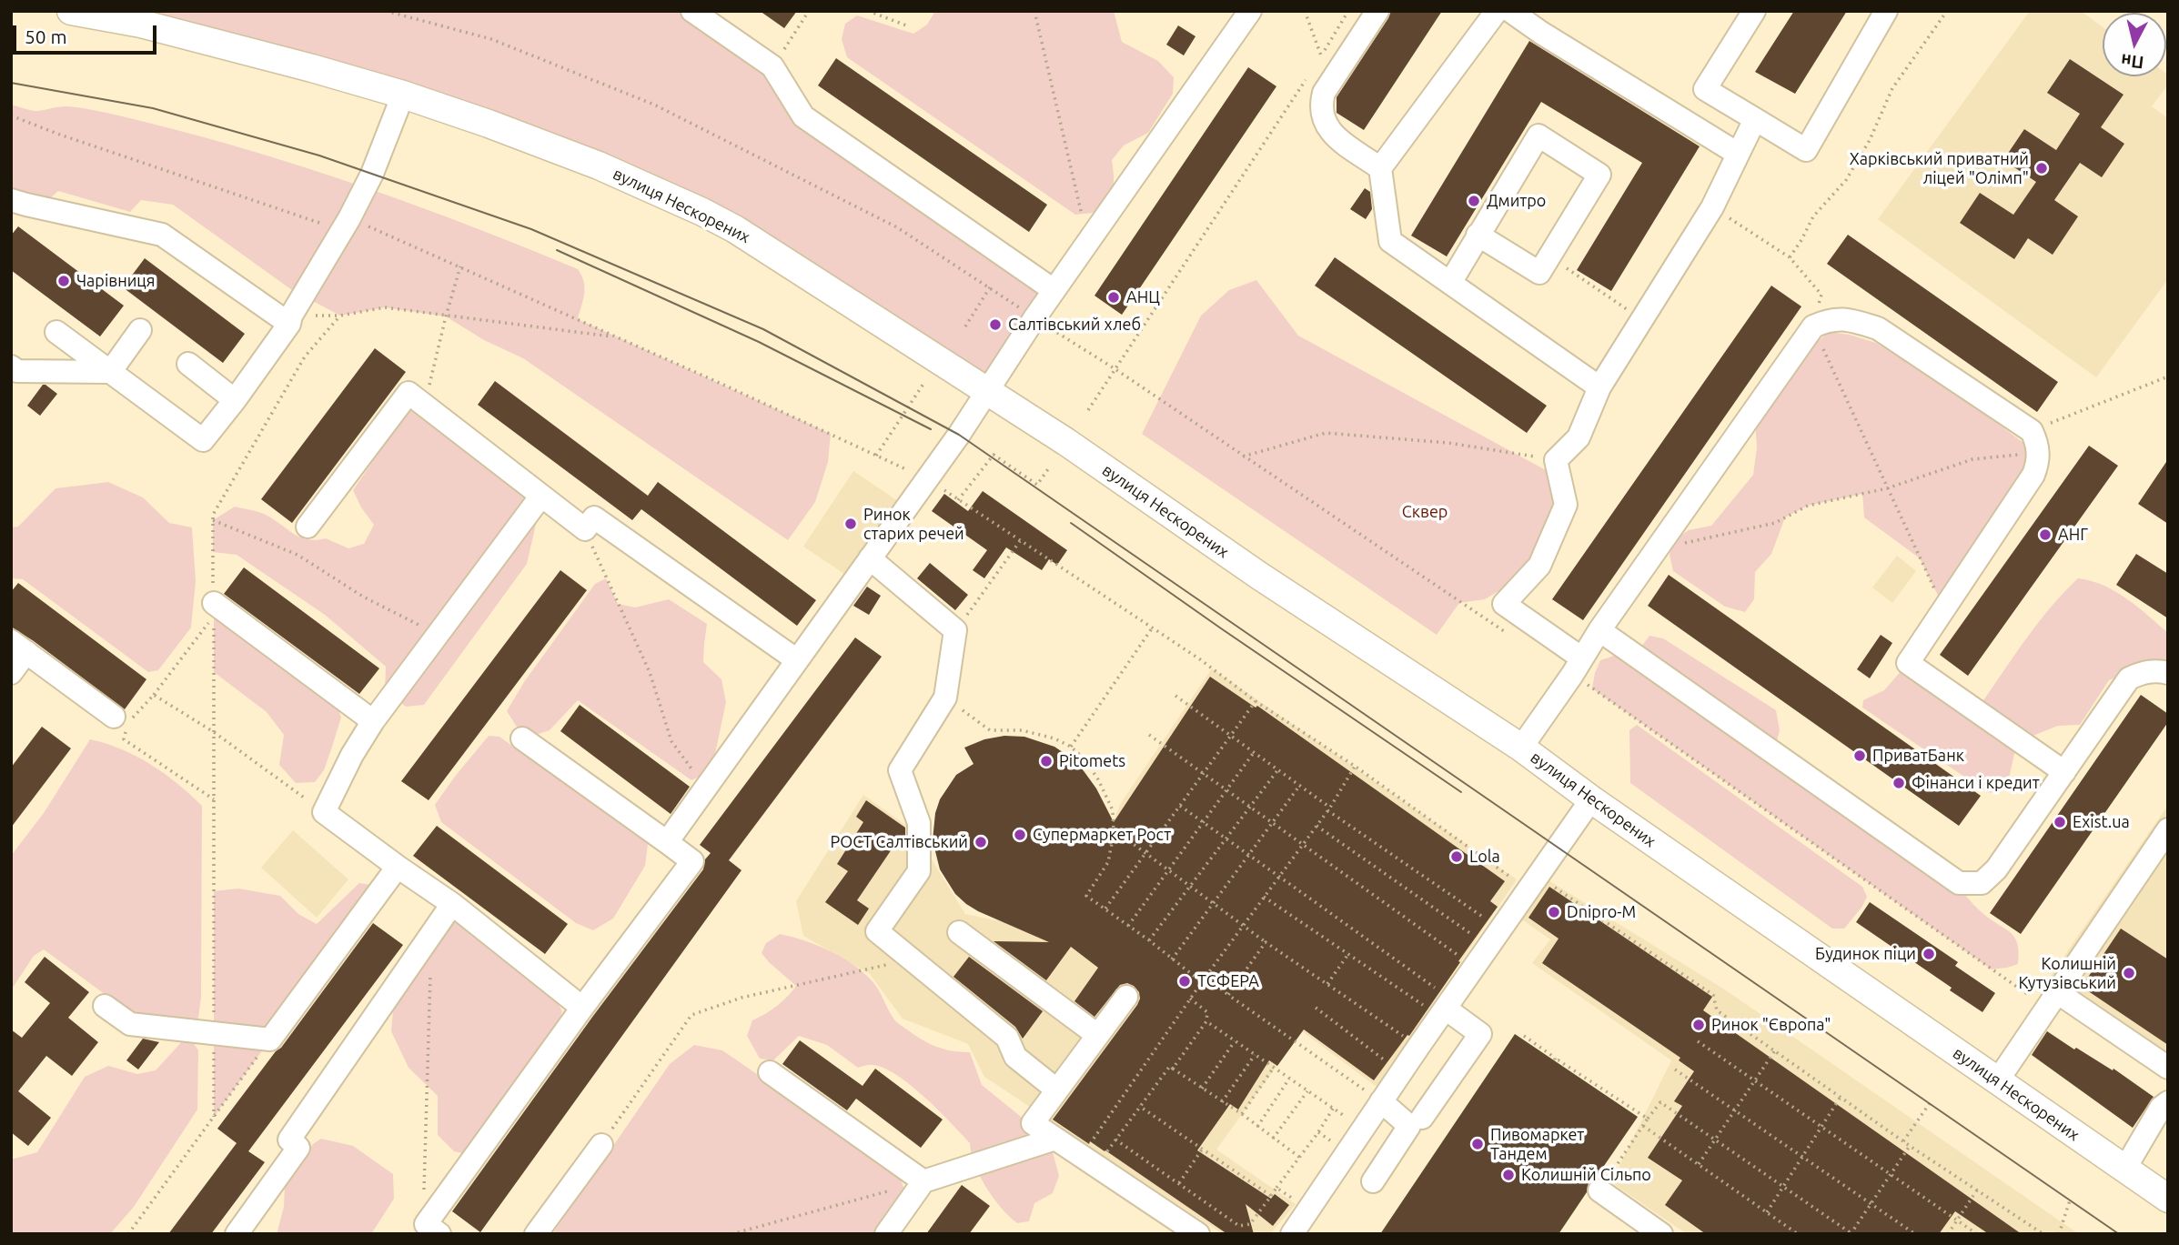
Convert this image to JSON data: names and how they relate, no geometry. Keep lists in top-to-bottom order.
{
  "streets": {
    "main road": ["вулиця Нескорених"]
  },
  "parks": ["Сквер"],
  "places": [
    "Харківський приватний ліцей \"Олімп\"",
    "Дмитро",
    "Чарівниця",
    "АНЦ",
    "Салтівський хлеб",
    "Ринок старих речей",
    "АНГ",
    "ПриватБанк",
    "Pitomets",
    "Фінанси і кредит",
    "Exist.ua",
    "Супермаркет Рост",
    "РОСТ Салтівський",
    "Lola",
    "Dnipro-M",
    "Будинок піци",
    "Колишній Кутузівський",
    "ТСФЕРА",
    "Ринок \"Європа\"",
    "Пивомаркет Тандем",
    "Колишній Сільпо"
  ],
  "scale_bar": "50 m",
  "north": "bottom"
}
